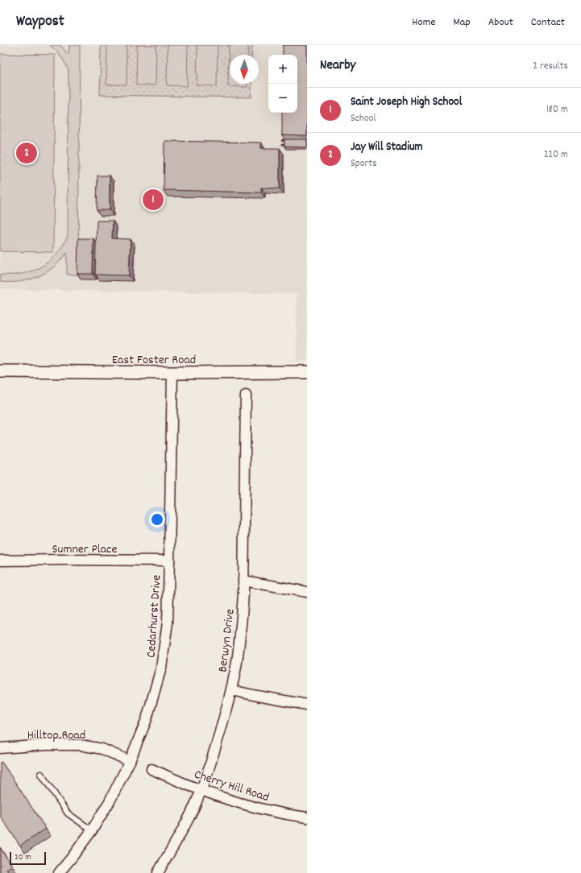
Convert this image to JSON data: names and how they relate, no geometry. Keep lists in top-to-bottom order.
{
  "streets": {
    "street": [
      "East Foster Road",
      "Sumner Place",
      "Cedarhurst Drive",
      "Berwyn Drive",
      "Hilltop Road",
      "Cherry Hill Road"
    ]
  },
  "crossings": [
    ["East Foster Road", "Cedarhurst Drive"],
    ["Sumner Place", "Cedarhurst Drive"],
    ["Cedarhurst Drive", "Hilltop Road"],
    ["Berwyn Drive", "Cherry Hill Road"]
  ],
  "scale_bar": "20 m",
  "north": "bottom",
  "page": {
    "header": "Waypost",
    "nav": [
      "Home",
      "Map",
      "About",
      "Contact"
    ],
    "heading": ["Nearby", "2 results"],
    "map_buttons": ["+", "−"],
    "list": [
      {
        "mark": "1",
        "name": "Saint Joseph High School",
        "note": "School",
        "value": "180 m"
      },
      {
        "mark": "2",
        "name": "Jay Will Stadium",
        "note": "Sports",
        "value": "220 m"
      }
    ],
    "pins": ["2", "1"],
    "scale": "20 m"
  }
}
